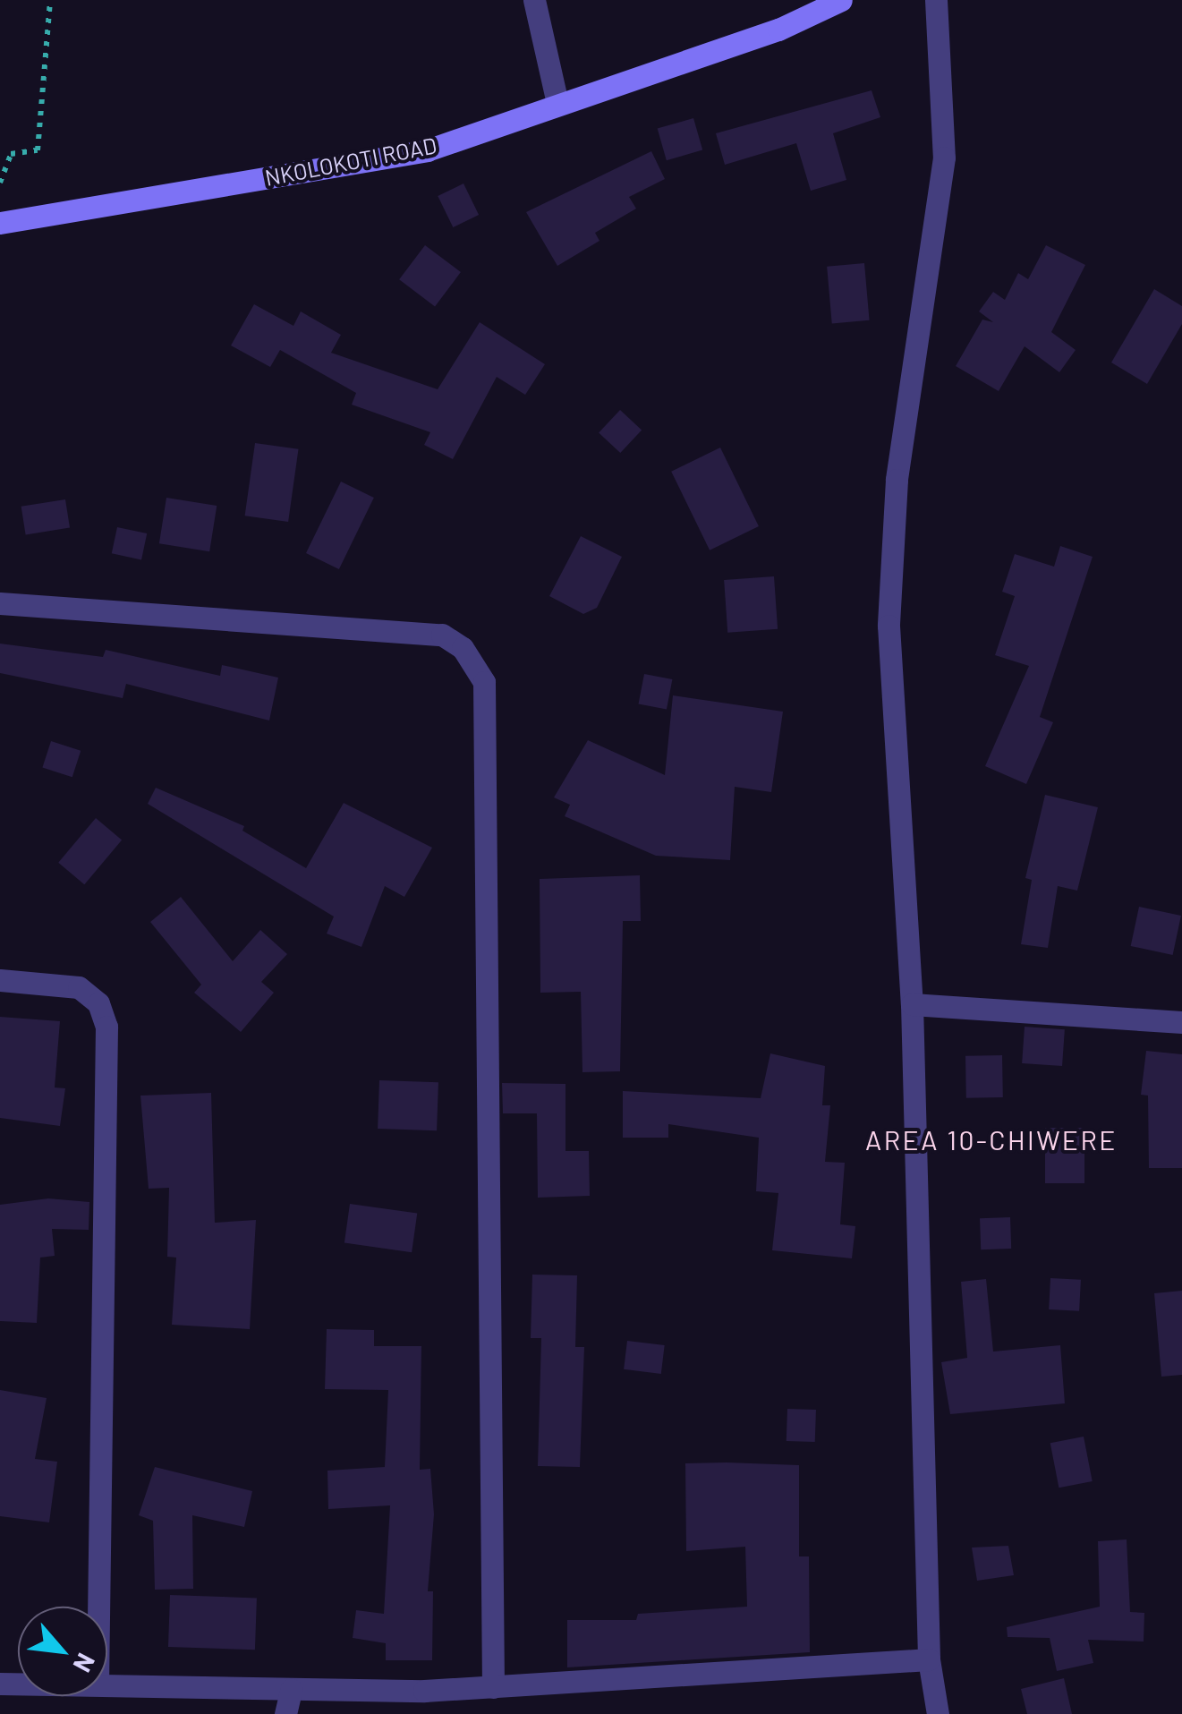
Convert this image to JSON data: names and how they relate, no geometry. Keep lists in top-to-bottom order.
{
  "streets": {
    "main road": ["NKOLOKOTI ROAD"]
  },
  "districts": ["AREA 10-CHIWERE"],
  "north": "bottom right"
}
